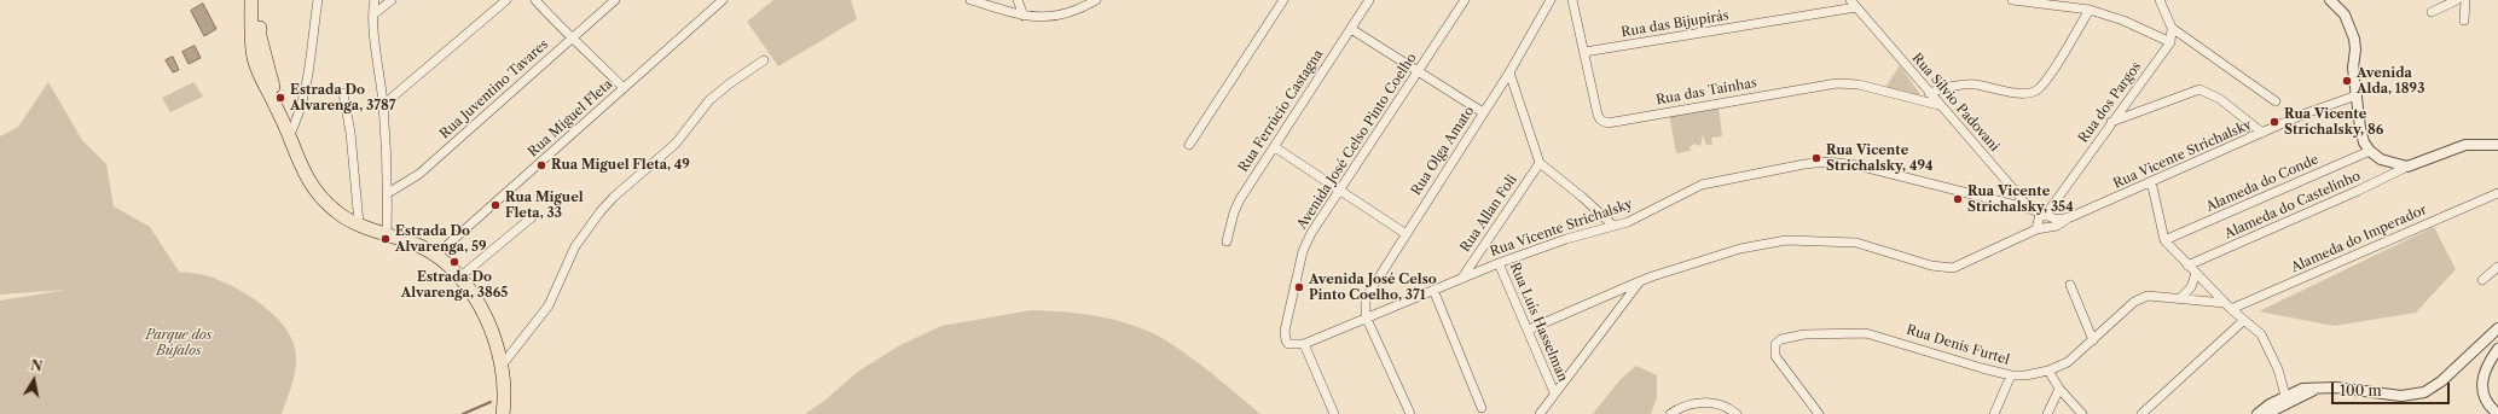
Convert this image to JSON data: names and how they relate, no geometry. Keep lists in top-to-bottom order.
{
  "streets": {
    "street": [
      "Rua das Bijupirás",
      "Rua Juventino Tavares",
      "Rua das Tainhas",
      "Rua Sílvio Padovani",
      "Rua dos Pargos",
      "Rua Ferrúcio Castagna",
      "Rua Miguel Fleta",
      "Avenida José Celso Pinto Coelho",
      "Rua Olga Amato",
      "Rua Vicente Strichalsky",
      "Alameda do Conde",
      "Alameda do Castelinho",
      "Rua Allan Foli",
      "Alameda do Imperador",
      "Rua Luís Hasselman",
      "Rua Denis Furtel"
    ]
  },
  "crossings": [
    ["Rua das Bijupirás", "Rua das Tainhas"],
    ["Rua das Bijupirás", "Rua Sílvio Padovani"],
    ["Rua das Tainhas", "Rua Sílvio Padovani"],
    ["Rua Sílvio Padovani", "Rua dos Pargos"],
    ["Rua Sílvio Padovani", "Rua Vicente Strichalsky"],
    ["Rua dos Pargos", "Rua Vicente Strichalsky"],
    ["Avenida José Celso Pinto Coelho", "Rua Vicente Strichalsky"],
    ["Rua Olga Amato", "Rua Vicente Strichalsky"],
    ["Rua Vicente Strichalsky", "Rua Allan Foli"],
    ["Rua Vicente Strichalsky", "Rua Luís Hasselman"],
    ["Alameda do Imperador", "Rua Denis Furtel"]
  ],
  "parks": ["Parque dos Búfalos"],
  "places": [
    "Avenida Alda, 1893",
    "Estrada Do Alvarenga, 3787",
    "Rua Vicente Strichalsky, 86",
    "Rua Vicente Strichalsky, 494",
    "Rua Miguel Fleta, 49",
    "Rua Vicente Strichalsky, 354",
    "Rua Miguel Fleta, 33",
    "Estrada Do Alvarenga, 59",
    "Estrada Do Alvarenga, 3865",
    "Avenida José Celso Pinto Coelho, 371"
  ],
  "scale_bar": "100 m",
  "north": "top"
}
